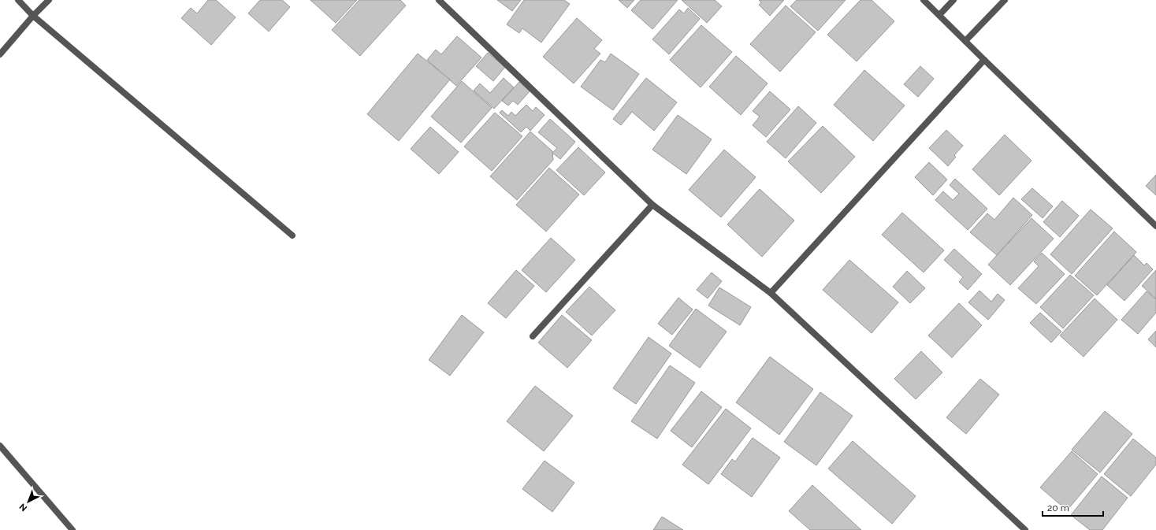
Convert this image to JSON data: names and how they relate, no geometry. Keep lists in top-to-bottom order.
{
  "scale_bar": "20 m",
  "north": "bottom left"
}
